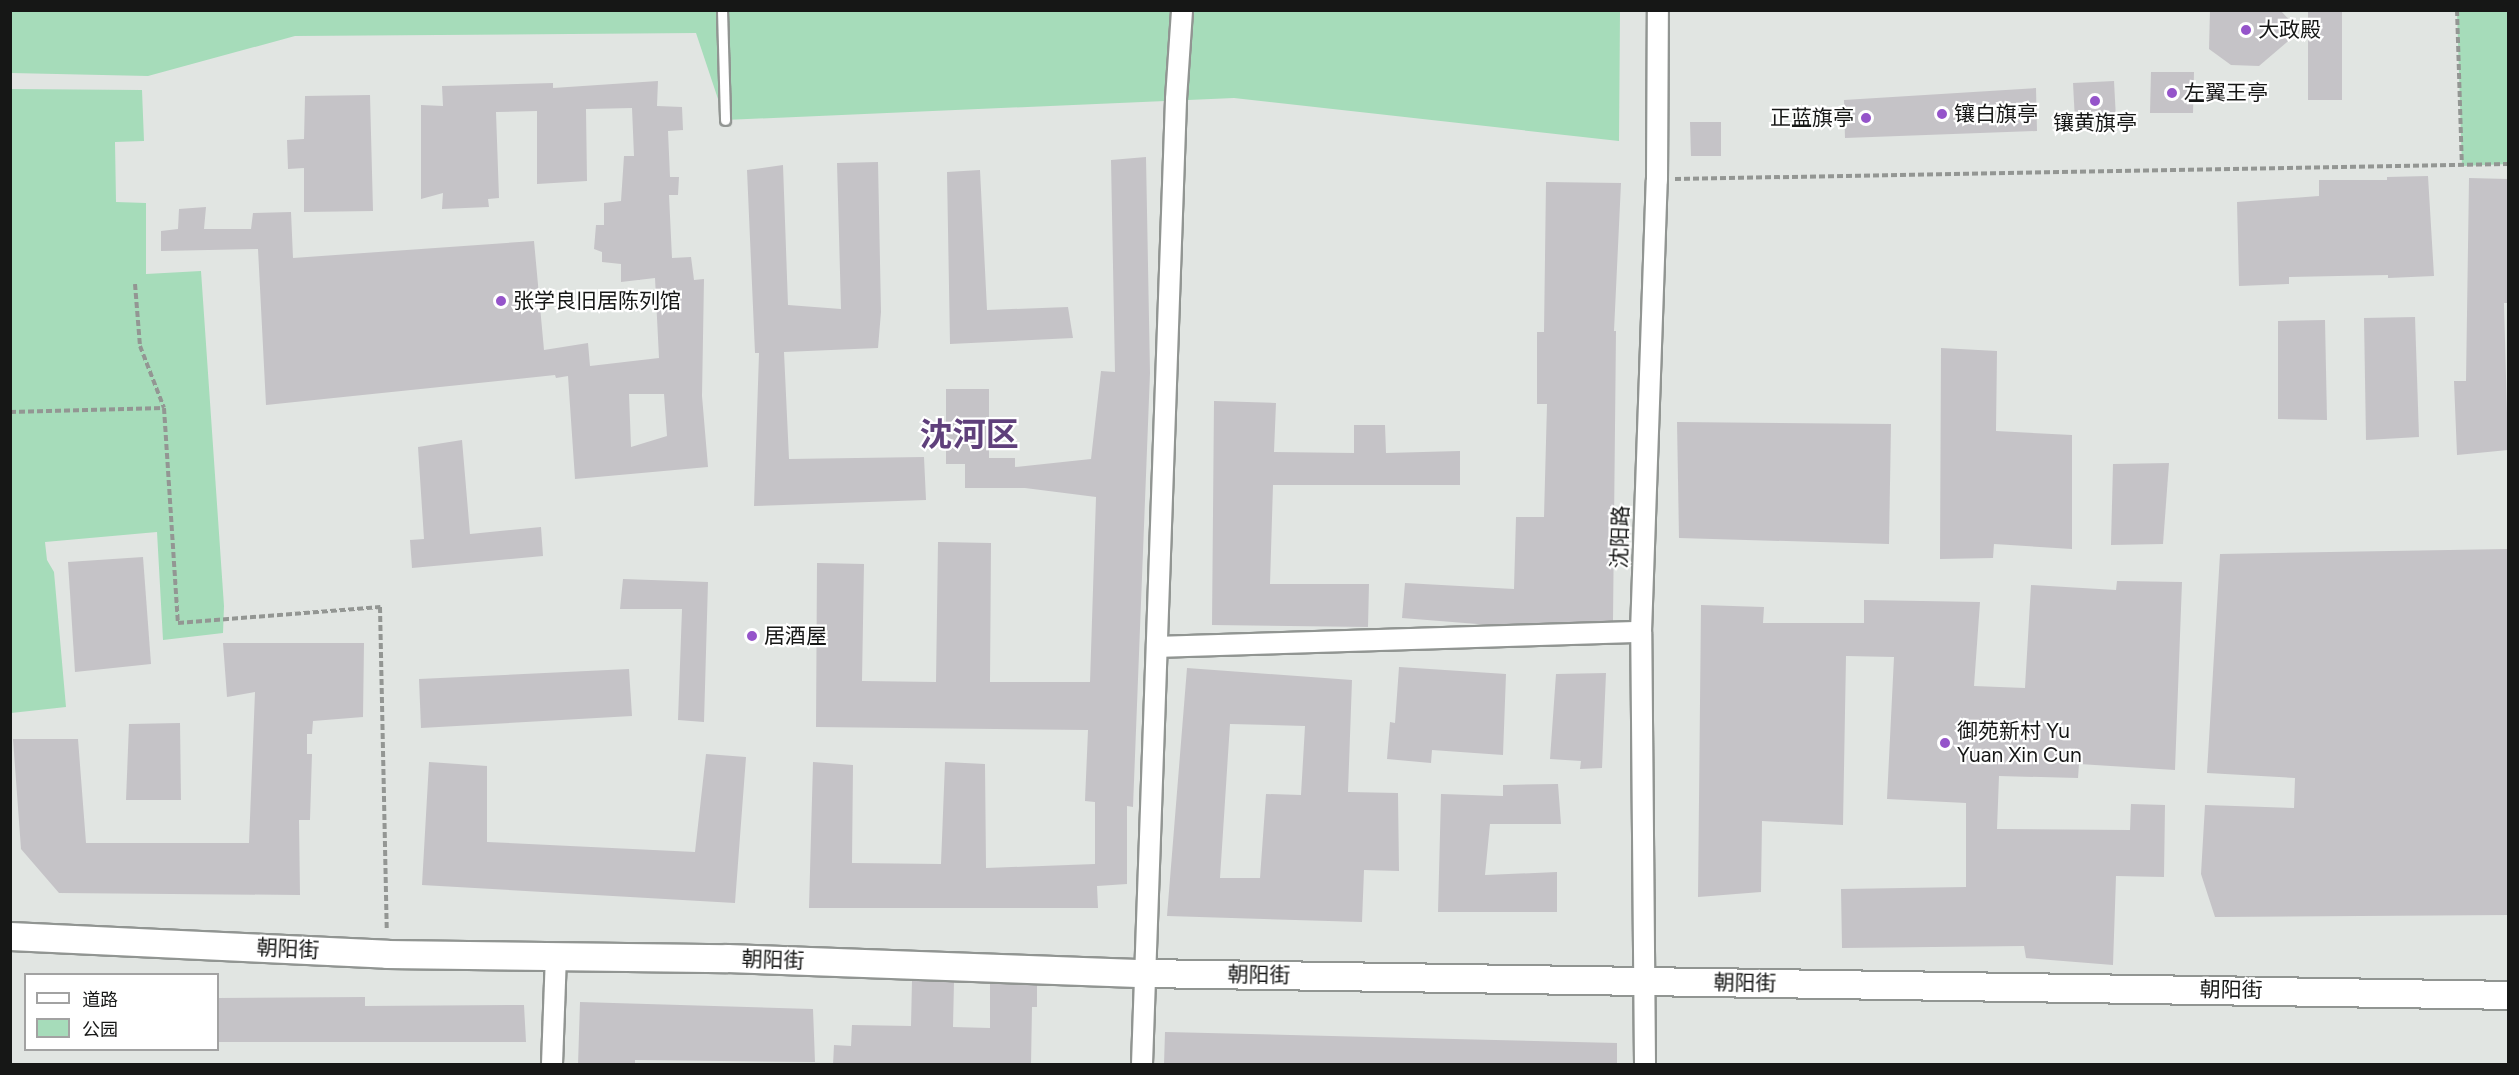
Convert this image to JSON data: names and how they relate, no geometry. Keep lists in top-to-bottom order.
{
  "streets": {
    "street": ["沈阳路", "朝阳街"]
  },
  "crossings": [
    ["沈阳路", "朝阳街"]
  ],
  "districts": ["沈河区"],
  "places": [
    "大政殿",
    "左翼王亭",
    "镶黄旗亭",
    "镶白旗亭",
    "正蓝旗亭",
    "张学良旧居陈列馆",
    "居酒屋",
    "御苑新村 Yu Yuan Xin Cun"
  ],
  "legend": ["道路", "公园"]
}
